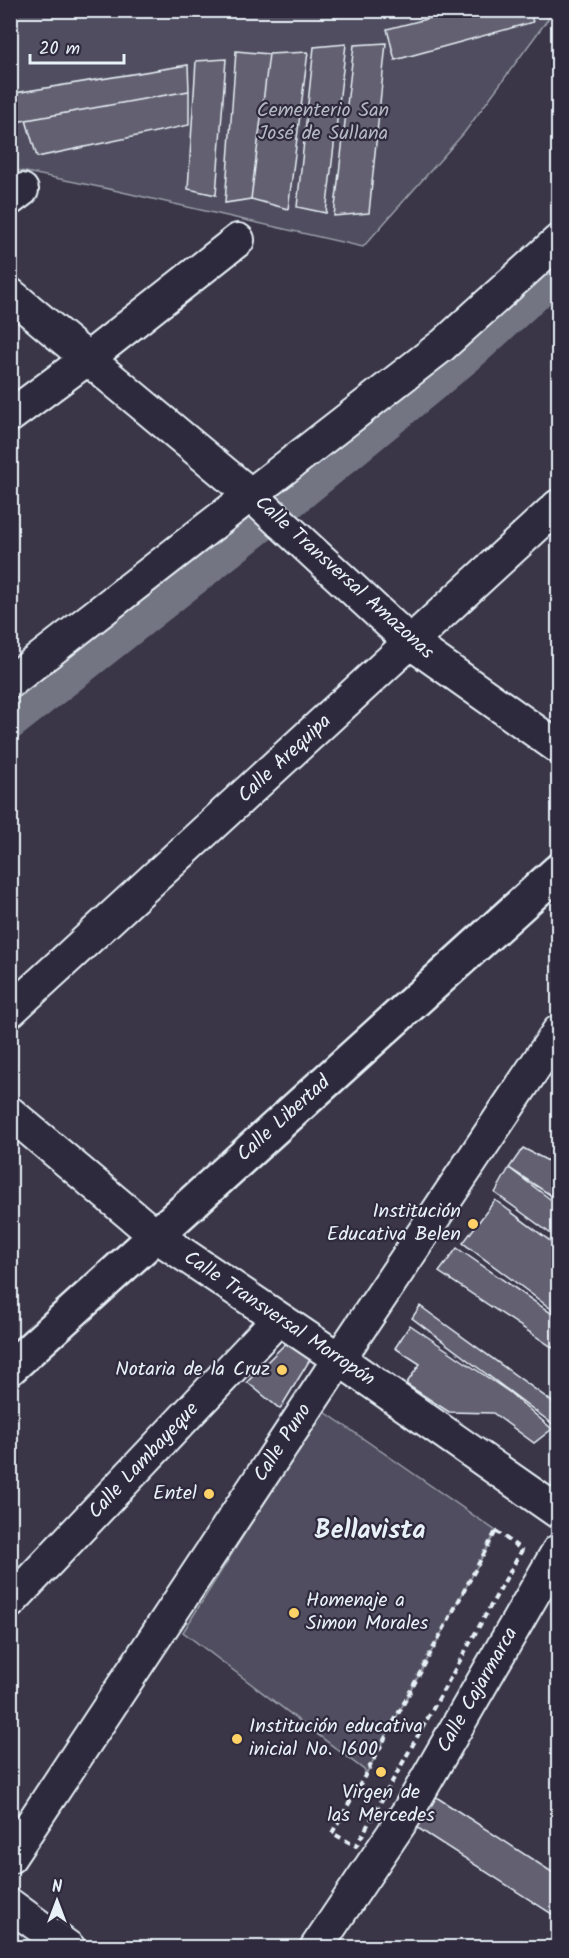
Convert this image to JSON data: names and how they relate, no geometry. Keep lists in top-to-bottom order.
{
  "streets": {
    "main road": ["Calle Libertad"],
    "street": [
      "Calle Transversal Amazonas",
      "Calle Arequipa",
      "Calle Transversal Morropón",
      "Calle Puno",
      "Calle Lambayeque",
      "Calle Cajarmarca"
    ]
  },
  "crossings": [
    ["Calle Transversal Amazonas", "Calle Arequipa"],
    ["Calle Libertad", "Calle Transversal Morropón"],
    ["Calle Transversal Morropón", "Calle Puno"],
    ["Calle Transversal Morropón", "Calle Lambayeque"]
  ],
  "districts": ["Bellavista"],
  "parks": ["Cementerio San José de Sullana"],
  "places": [
    "Institución Educativa Belen",
    "Notaria de la Cruz",
    "Entel",
    "Homenaje a Simon Morales",
    "Institución educativa inicial No. 1600",
    "Virgen de las Mercedes"
  ],
  "scale_bar": "20 m",
  "north": "top"
}
